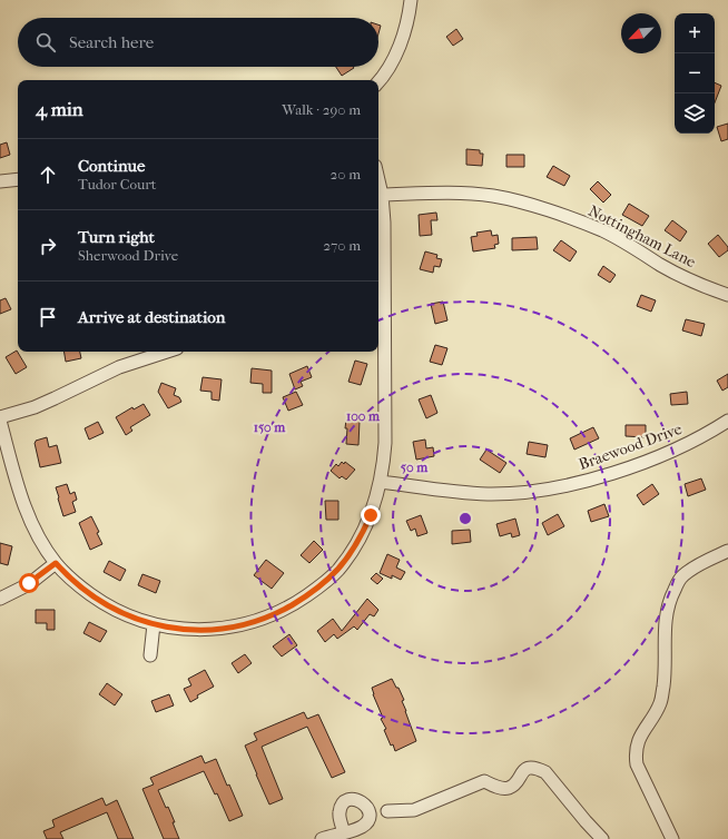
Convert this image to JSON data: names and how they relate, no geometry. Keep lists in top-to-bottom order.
{
  "streets": {
    "street": ["Nottingham Lane", "Braewood Drive"]
  },
  "north": "bottom left",
  "page": {
    "map_buttons": ["+", "−"],
    "search": "Search here",
    "heading": ["4 min", "Walk · 290 m"],
    "list": [
      ["Continue", "Tudor Court", "20 m"],
      ["Turn right", "Sherwood Drive", "270 m"],
      "Arrive at destination"
    ]
  },
  "rings": ["100 m", "150 m", "50 m"]
}
